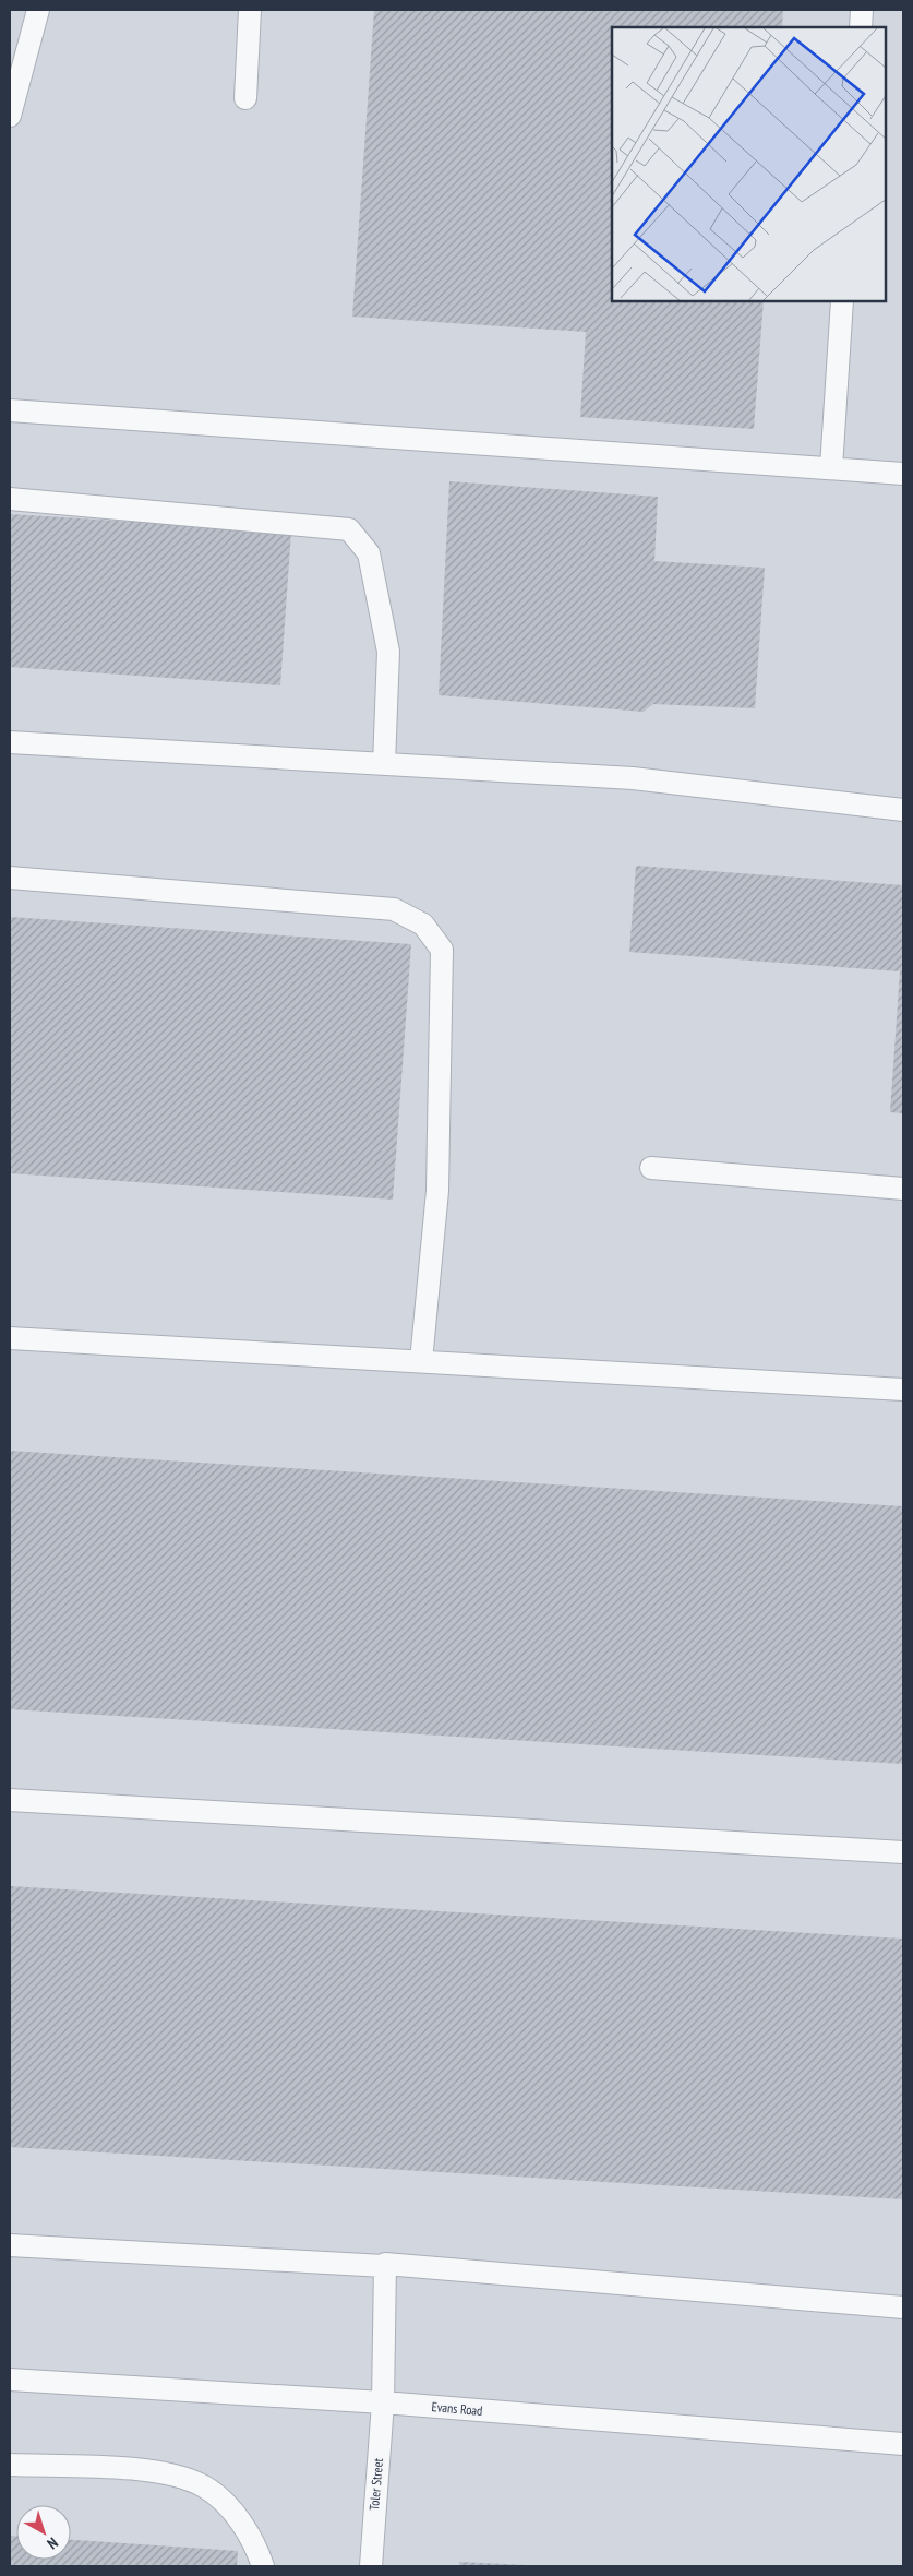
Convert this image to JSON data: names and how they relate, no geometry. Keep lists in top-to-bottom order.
{
  "streets": {
    "lane": ["Evans Road", "Toler Street"]
  },
  "crossings": [
    ["Evans Road", "Toler Street"]
  ],
  "north": "bottom right"
}
